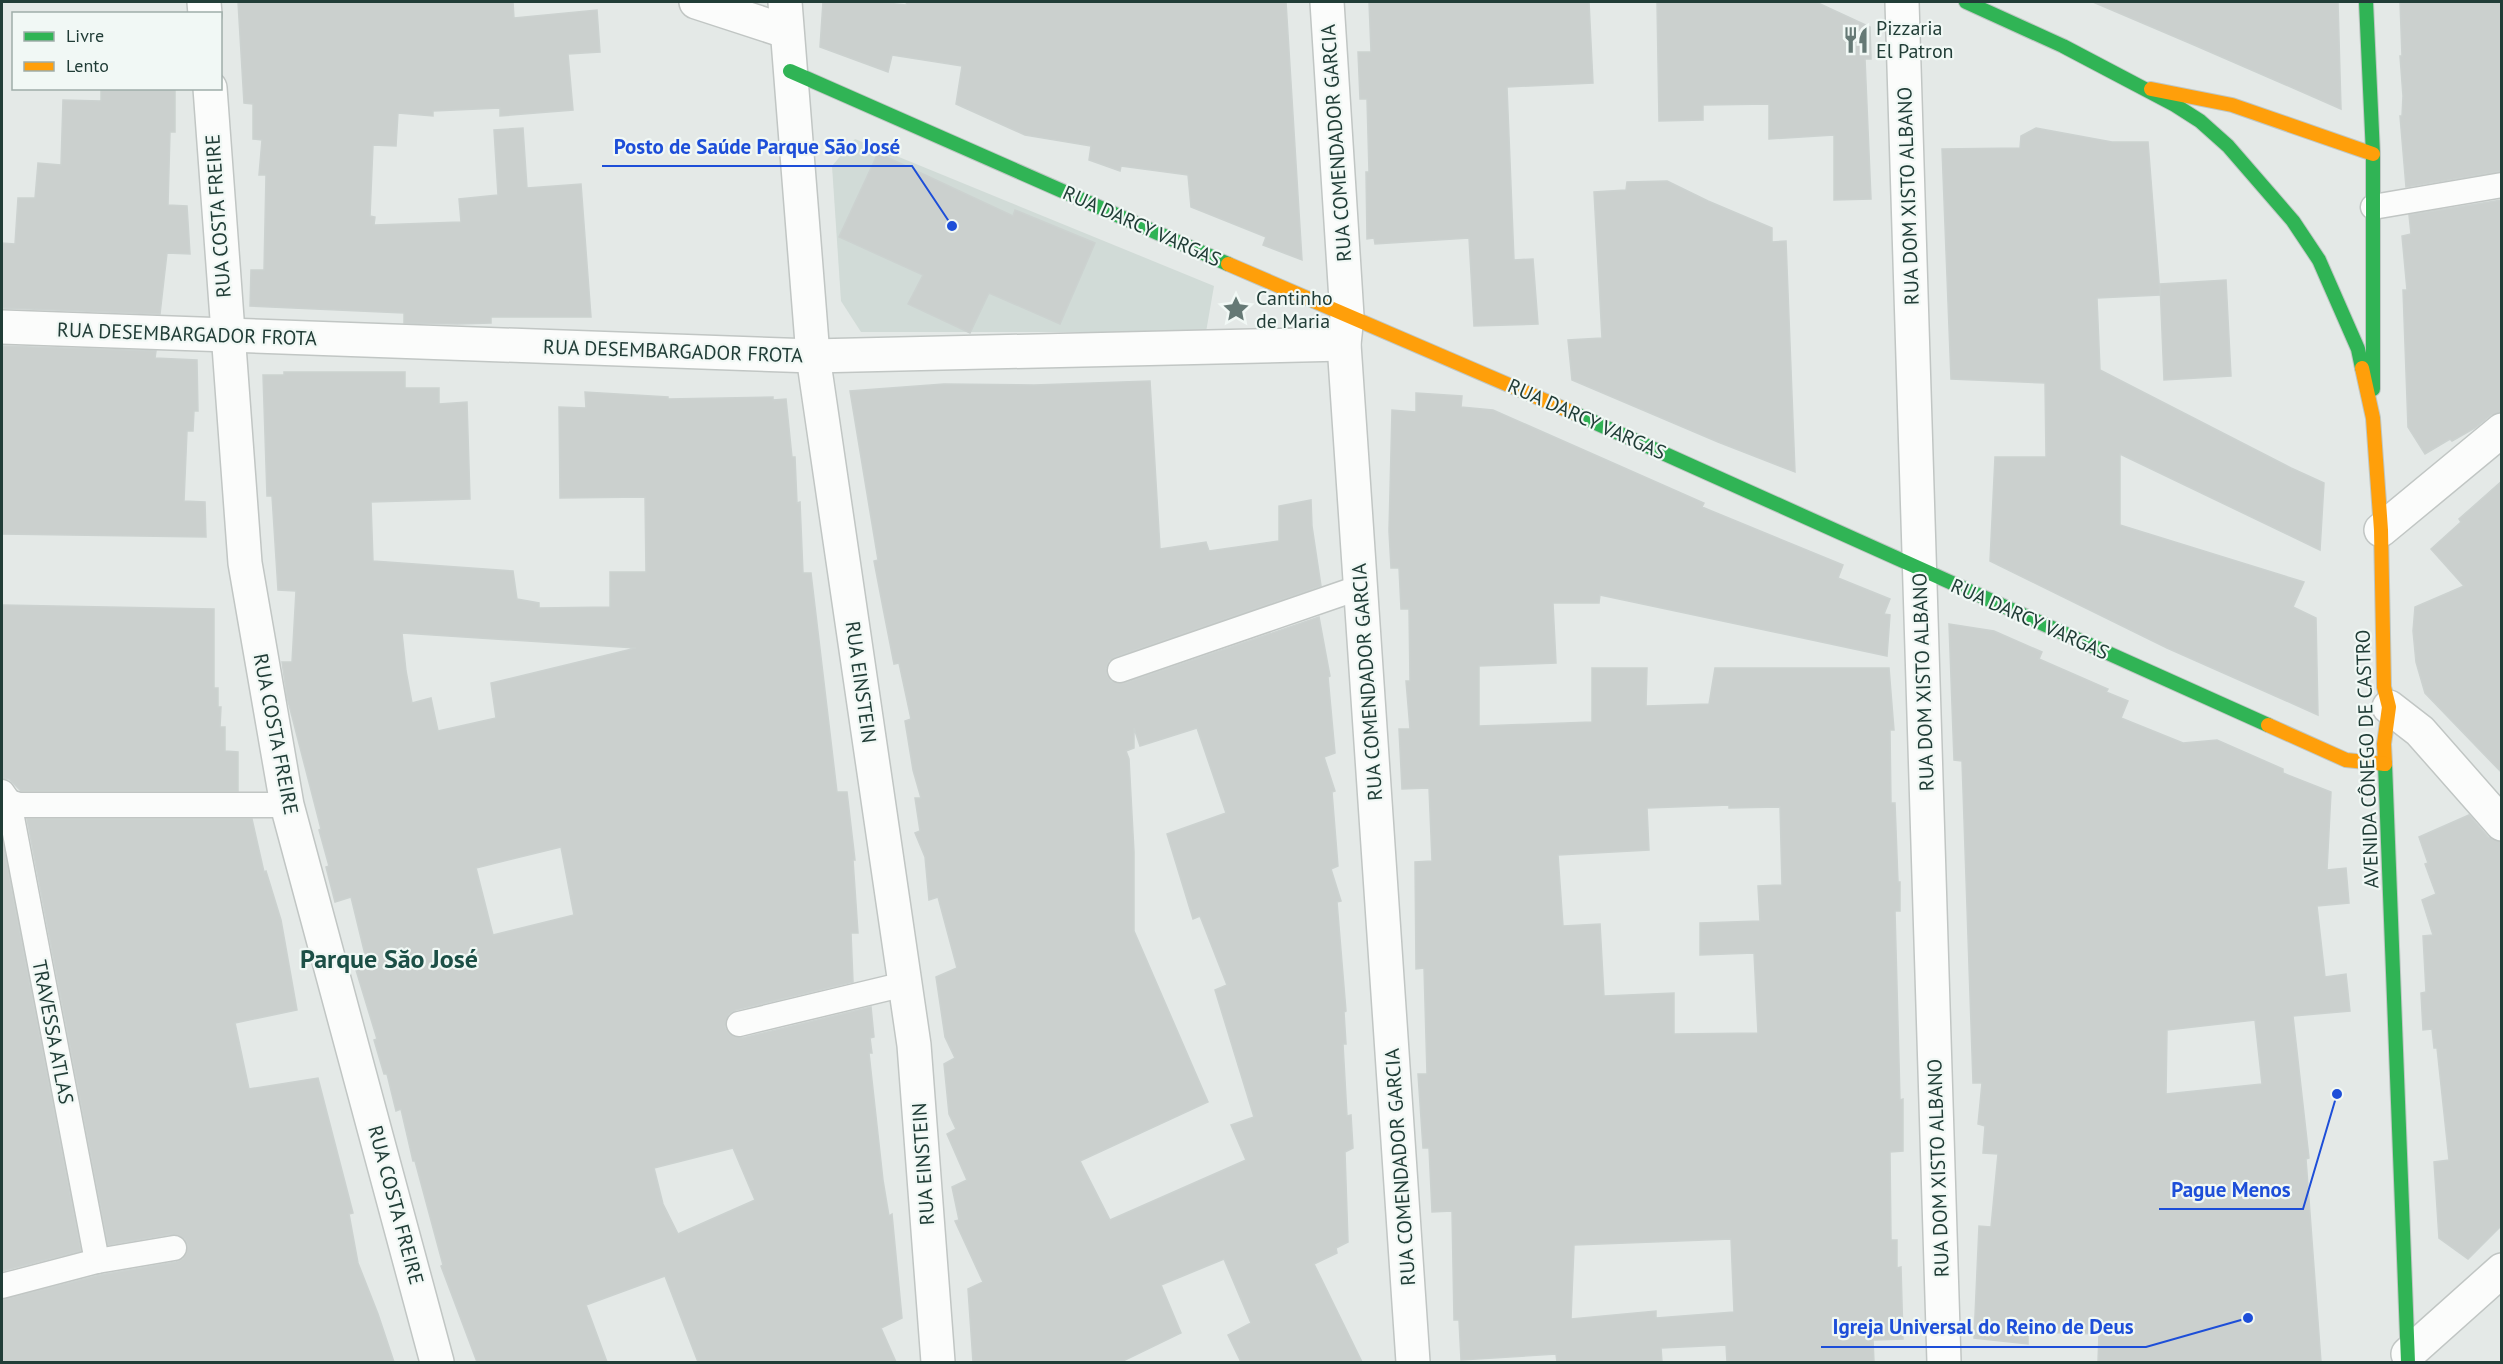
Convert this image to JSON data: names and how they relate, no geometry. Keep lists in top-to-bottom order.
{
  "streets": {
    "main road": ["RUA DARCY VARGAS", "AVENIDA CÔNEGO DE CASTRO"],
    "street": [
      "RUA COMENDADOR GARCIA",
      "RUA DOM XISTO ALBANO",
      "RUA COSTA FREIRE",
      "RUA DESEMBARGADOR FROTA",
      "RUA EINSTEIN"
    ],
    "lane": ["TRAVESSA ATLAS"]
  },
  "crossings": [
    ["RUA COMENDADOR GARCIA", "RUA DARCY VARGAS"],
    ["RUA COMENDADOR GARCIA", "RUA DESEMBARGADOR FROTA"],
    ["RUA DOM XISTO ALBANO", "RUA DARCY VARGAS"],
    ["RUA COSTA FREIRE", "RUA DESEMBARGADOR FROTA"],
    ["RUA COSTA FREIRE", "TRAVESSA ATLAS"],
    ["RUA DARCY VARGAS", "RUA DESEMBARGADOR FROTA"],
    ["RUA DARCY VARGAS", "RUA EINSTEIN"],
    ["RUA DARCY VARGAS", "AVENIDA CÔNEGO DE CASTRO"],
    ["RUA DESEMBARGADOR FROTA", "RUA EINSTEIN"]
  ],
  "districts": ["Parque Săo José"],
  "places": {
    "restaurant": ["Pizzaria El Patron"],
    "other": ["Posto de Saúde Parque São José", "Pague Menos", "Igreja Universal do Reino de Deus"],
    "place": ["Cantinho de Maria"]
  },
  "legend": ["Livre", "Lento"]
}
